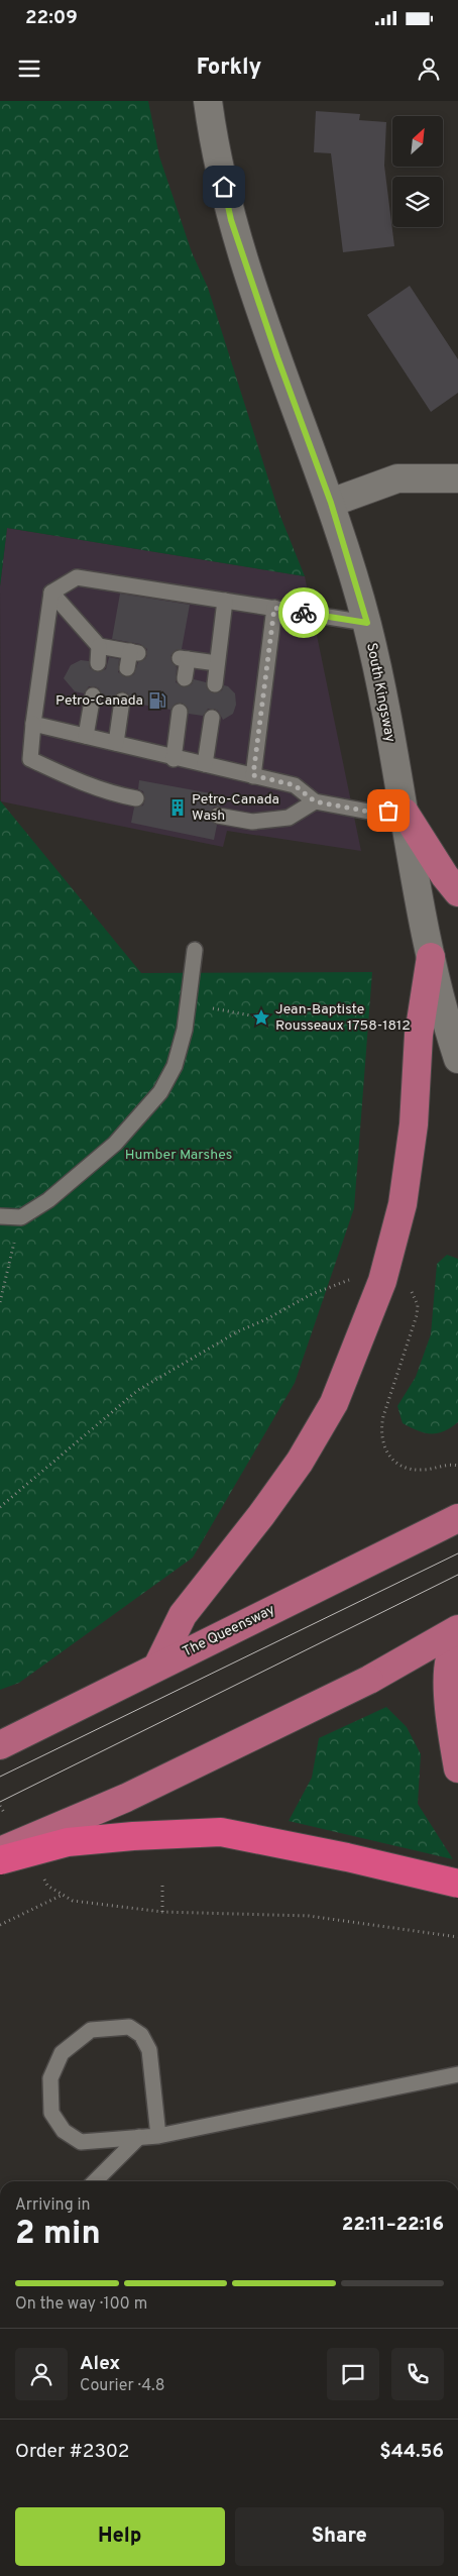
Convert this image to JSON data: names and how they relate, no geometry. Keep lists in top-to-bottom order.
{
  "streets": {
    "main road": ["The Queensway"],
    "street": ["South Kingsway"]
  },
  "parks": ["Humber Marshes"],
  "places": {
    "fuel station": ["Petro-Canada"],
    "building": ["Petro-Canada Wash"],
    "place": ["Jean-Baptiste Rousseaux 1758-1812"]
  },
  "north": "top right",
  "page": {
    "status": "22:09",
    "header": "Forkly",
    "heading": ["2 min", "Arriving in", "22:11–22:16"],
    "panel": [
      "Alex",
      "Courier · 4.8",
      "Order #2302",
      "$44.56"
    ],
    "bar": "On the way · 100 m",
    "buttons": ["Help", "Share"]
  }
}
